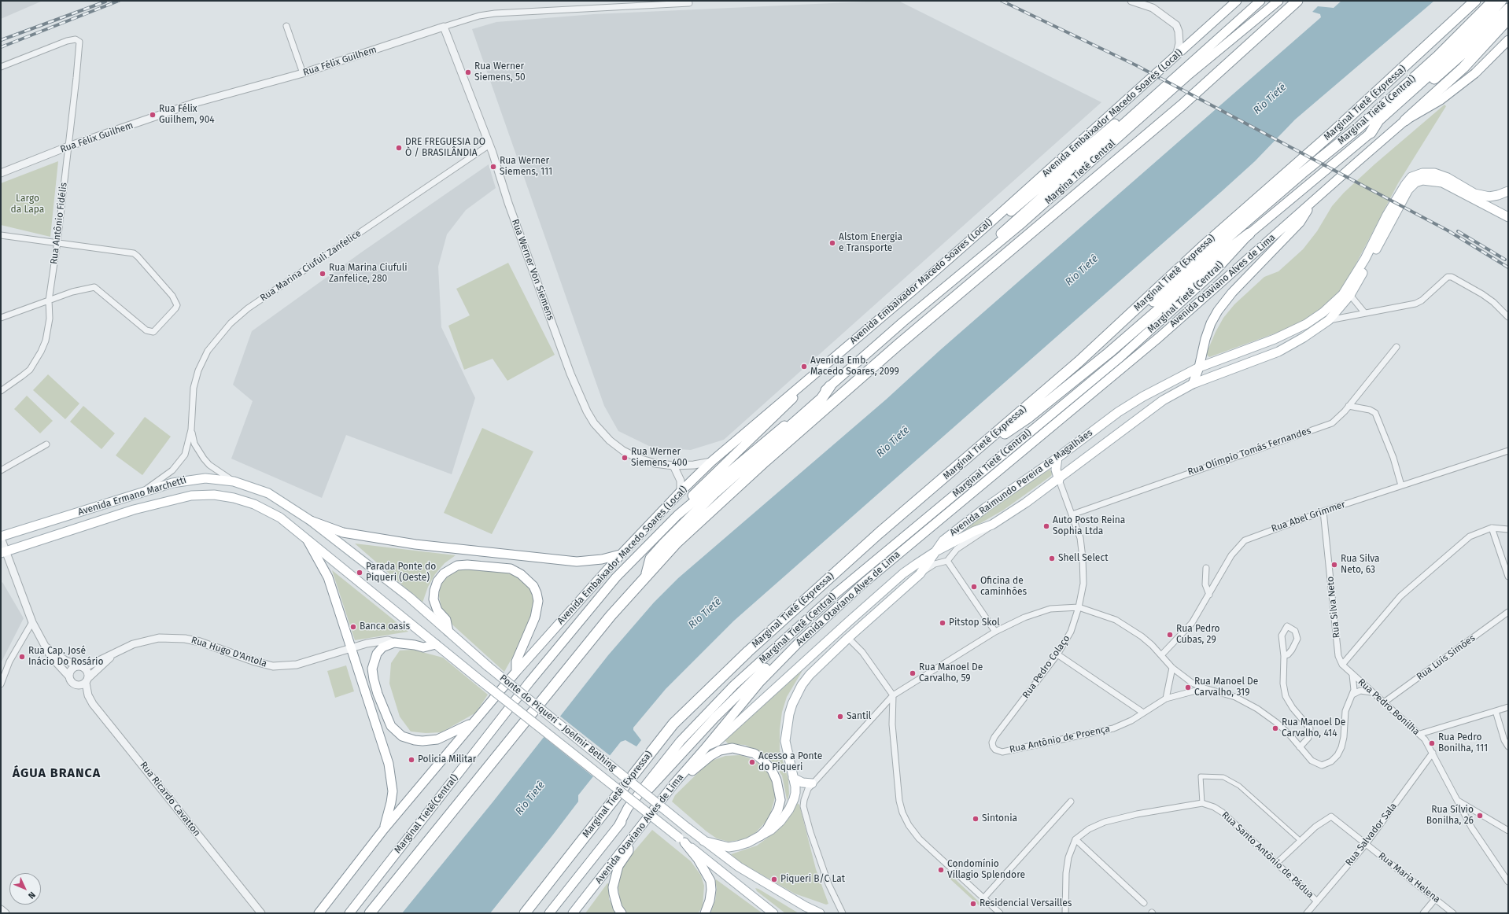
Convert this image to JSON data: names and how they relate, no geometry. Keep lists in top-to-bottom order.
{
  "streets": {
    "highway": ["Marginal Tietê (Expressa)", "Marginal Tietê (Central)"],
    "main road": [
      "Avenida Embaixador Macedo Soares (Local)",
      "Margina Tietê Central",
      "Avenida Otaviano Alves de Lima",
      "Avenida Raimundo Pereira de Magalhães",
      "Avenida Ermano Marchetti",
      "Ponte do Piqueri - Joelmir Bething",
      "Marginal Tietê(Central)"
    ],
    "street": [
      "Rua Félix Guilhem",
      "Rua Antônio Fidélis",
      "Rua Marina Ciufuli Zanfelice",
      "Rua Werner Von Siemens",
      "Rua Olímpio Tomás Fernandes",
      "Rua Abel Grimmer",
      "Rua Silva Neto",
      "Rua Hugo D'Antola",
      "Rua Luís Simões",
      "Rua Pedro Colaço",
      "Rua Pedro Bonilha",
      "Rua Antônio de Proença",
      "Rua Ricardo Cavatton",
      "Rua Salvador Sala",
      "Rua Santo Antônio de Pádua",
      "Rua Maria Helena"
    ]
  },
  "crossings": [
    ["Rua Félix Guilhem", "Rua Antônio Fidélis"],
    ["Rua Félix Guilhem", "Rua Werner Von Siemens"],
    ["Marginal Tietê (Expressa)", "Marginal Tietê (Central)"],
    ["Marginal Tietê (Central)", "Avenida Otaviano Alves de Lima"],
    ["Avenida Embaixador Macedo Soares (Local)", "Rua Werner Von Siemens"],
    ["Rua Marina Ciufuli Zanfelice", "Rua Werner Von Siemens"],
    ["Rua Marina Ciufuli Zanfelice", "Avenida Ermano Marchetti"],
    ["Avenida Otaviano Alves de Lima", "Avenida Raimundo Pereira de Magalhães"],
    ["Rua Olímpio Tomás Fernandes", "Rua Pedro Colaço"],
    ["Avenida Raimundo Pereira de Magalhães", "Rua Pedro Colaço"],
    ["Avenida Ermano Marchetti", "Ponte do Piqueri - Joelmir Bething"],
    ["Rua Abel Grimmer", "Rua Silva Neto"],
    ["Rua Silva Neto", "Rua Pedro Bonilha"],
    ["Rua Hugo D'Antola", "Rua Ricardo Cavatton"],
    ["Rua Luís Simões", "Rua Pedro Bonilha"],
    ["Rua Pedro Colaço", "Rua Antônio de Proença"],
    ["Rua Pedro Bonilha", "Rua Salvador Sala"],
    ["Rua Salvador Sala", "Rua Santo Antônio de Pádua"],
    ["Rua Salvador Sala", "Rua Maria Helena"]
  ],
  "districts": ["ÁGUA BRANCA"],
  "water": ["Rio Tietê"],
  "parks": ["Largo da Lapa"],
  "places": [
    "Rua Werner Siemens, 50",
    "Rua Félix Guilhem, 904",
    "DRE FREGUESIA DO Ò / BRASILÂNDIA",
    "Rua Werner Siemens, 111",
    "Alstom Energia e Transporte",
    "Rua Marina Ciufuli Zanfelice, 280",
    "Avenida Emb. Macedo Soares, 2099",
    "Rua Werner Siemens, 400",
    "Auto Posto Reina Sophia Ltda",
    "Shell Select",
    "Rua Silva Neto, 63",
    "Parada Ponte do Piqueri (Oeste)",
    "Oficina de caminhões",
    "Pitstop Skol",
    "Banca oasis",
    "Rua Pedro Cubas, 29",
    "Rua Cap. José Inácio Do Rosário",
    "Rua Manoel De Carvalho, 59",
    "Rua Manoel De Carvalho, 319",
    "Santil",
    "Rua Manoel De Carvalho, 414",
    "Rua Pedro Bonilha, 111",
    "Policia Militar",
    "Acesso a Ponte do Piqueri",
    "Rua Sílvio Bonilha, 26",
    "Sintonia",
    "Condomínio Villagio Splendore",
    "Piqueri B/C Lat",
    "Residencial Versailles"
  ],
  "north": "bottom right"
}
